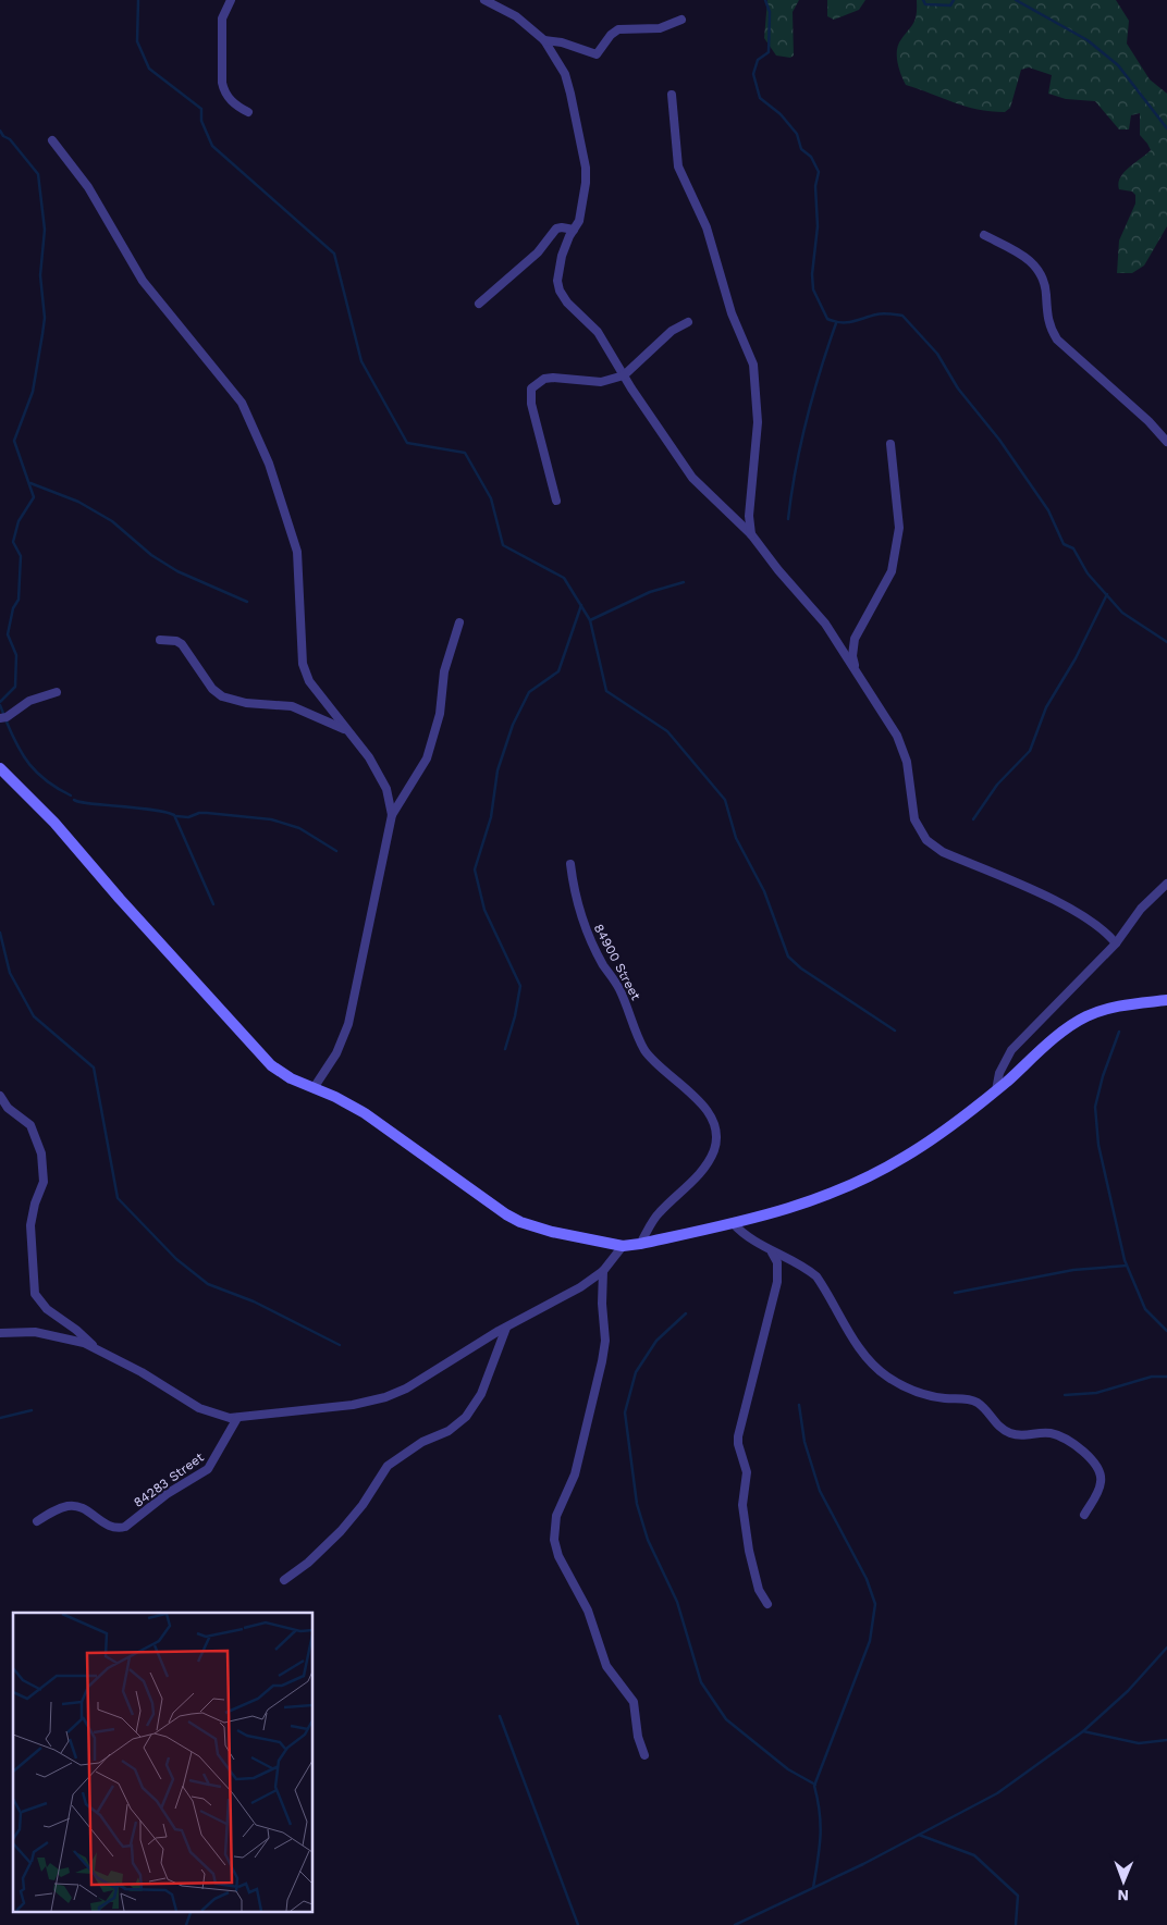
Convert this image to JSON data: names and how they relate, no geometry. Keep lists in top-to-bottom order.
{
  "streets": {
    "street": ["84900 Street", "84283 Street"]
  },
  "north": "bottom"
}
